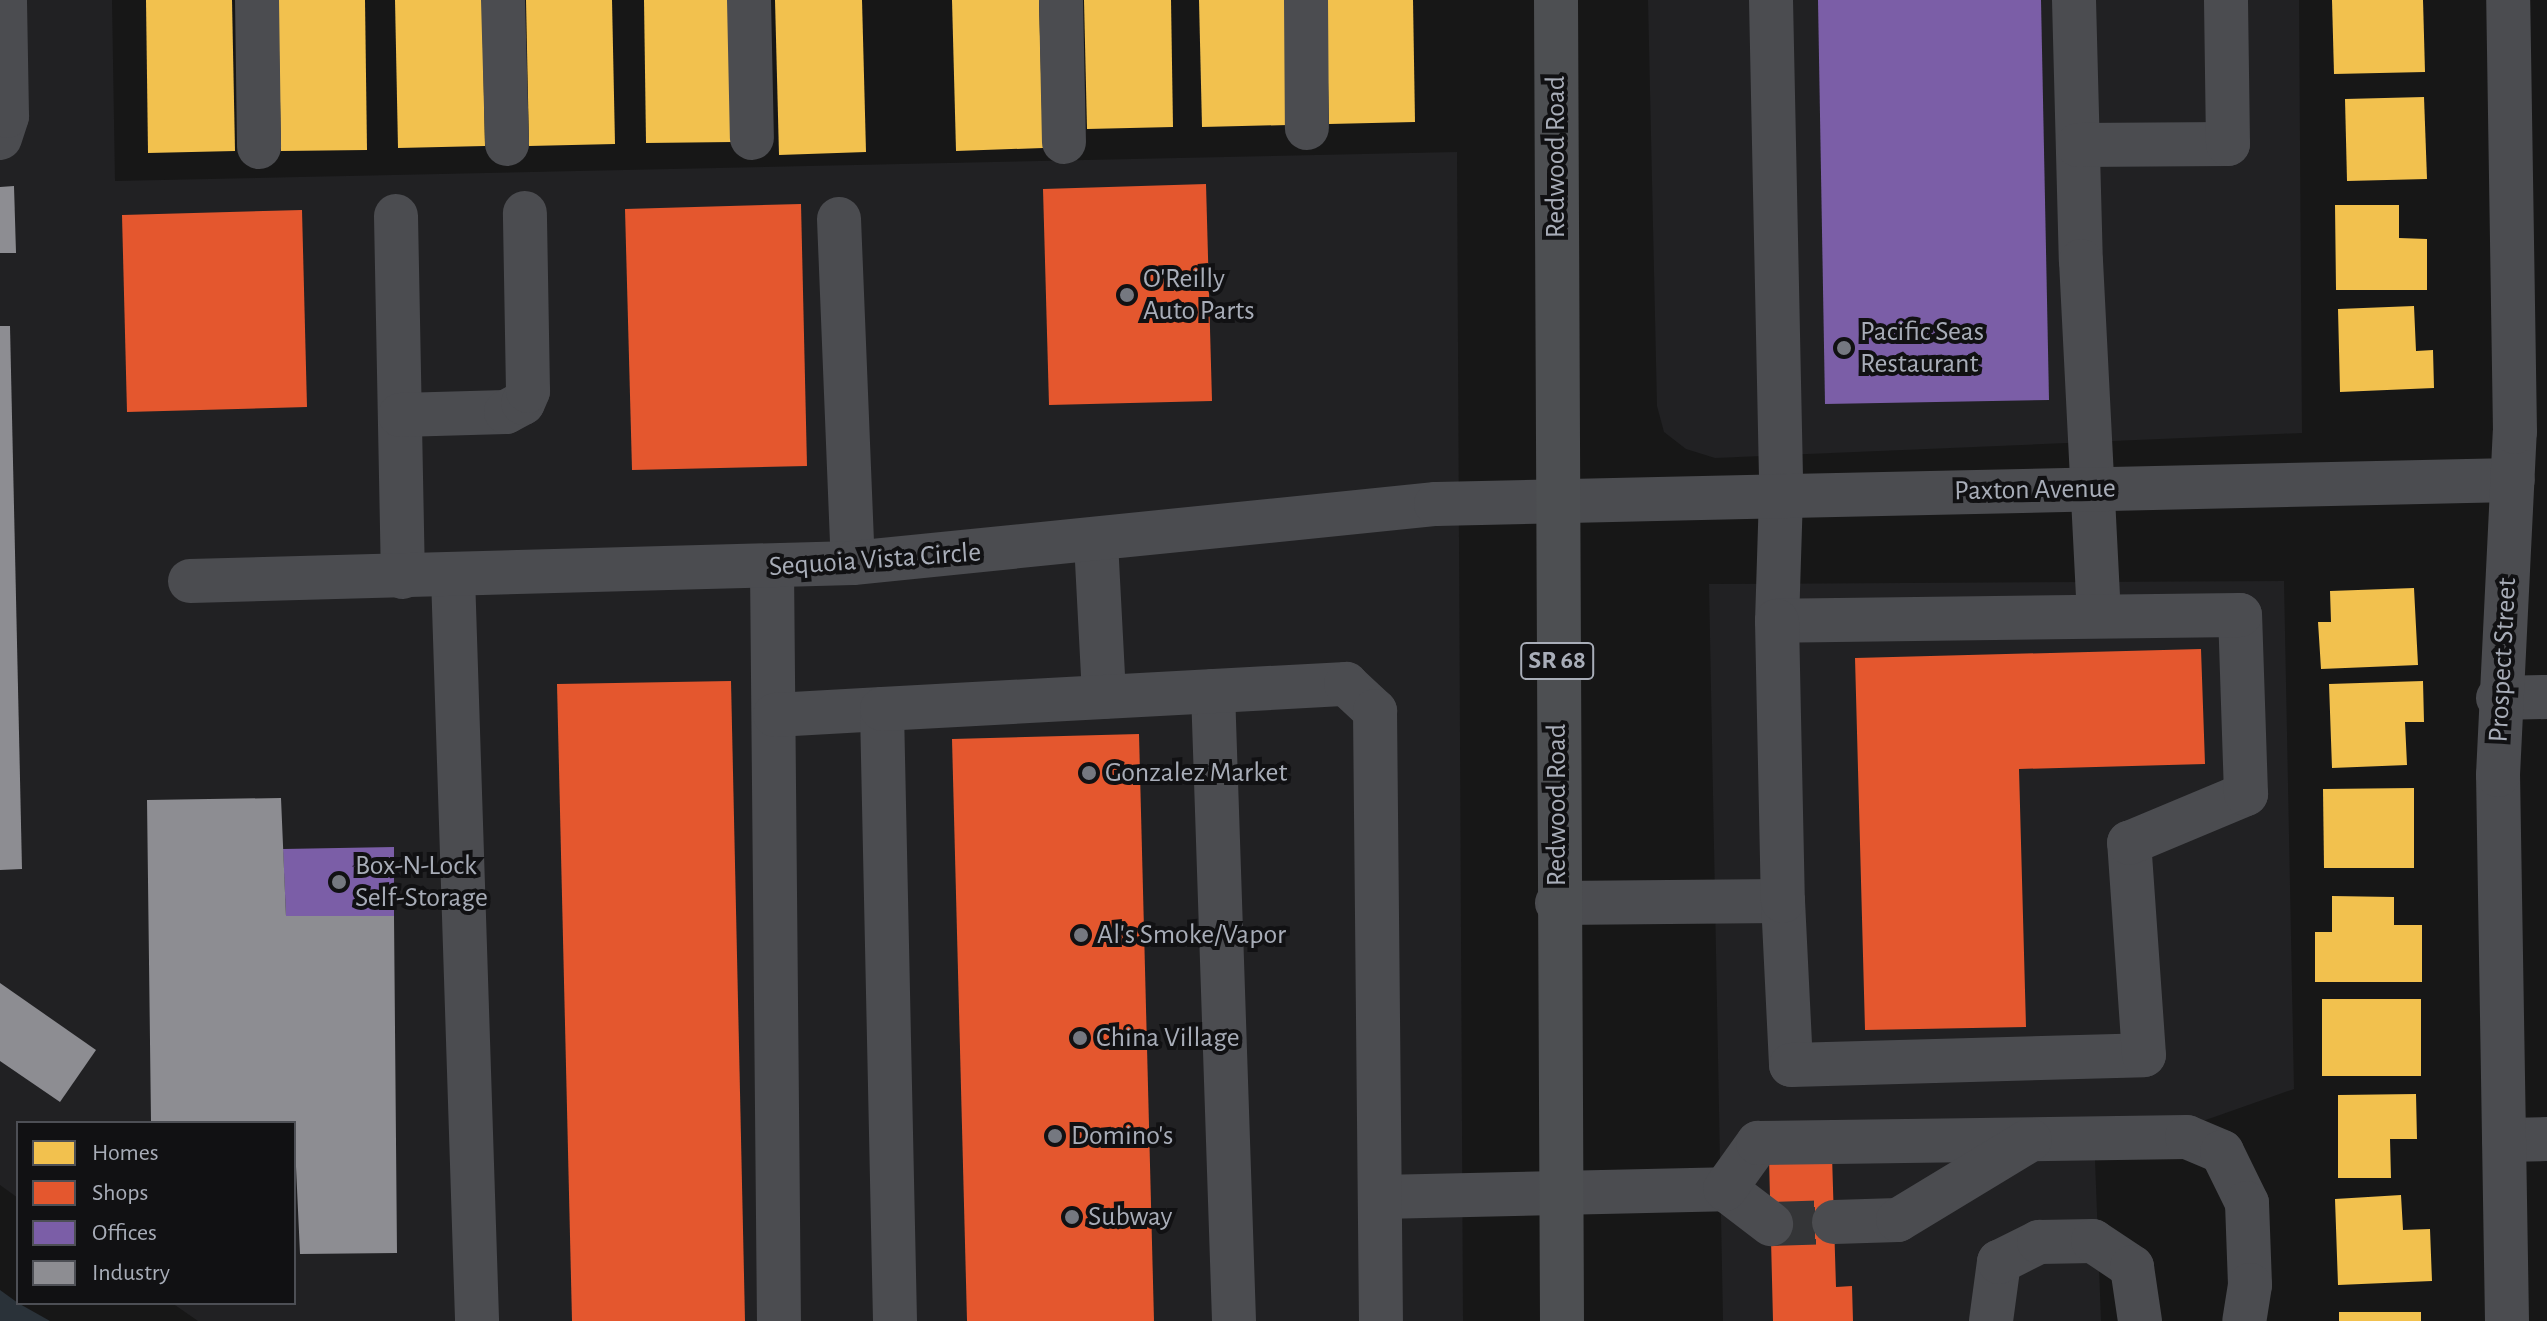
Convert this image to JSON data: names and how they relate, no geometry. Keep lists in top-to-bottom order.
{
  "streets": {
    "main road": ["Redwood Road", "SR 68"],
    "street": ["Paxton Avenue", "Sequoia Vista Circle", "Prospect Street"]
  },
  "crossings": [
    ["Redwood Road", "Paxton Avenue"],
    ["Redwood Road", "Sequoia Vista Circle"],
    ["Paxton Avenue", "Sequoia Vista Circle"],
    ["Paxton Avenue", "Prospect Street"]
  ],
  "places": [
    "O'Reilly Auto Parts",
    "Pacific Seas Restaurant",
    "Gonzalez Market",
    "Box-N-Lock Self-Storage",
    "Al's Smoke/Vapor",
    "China Village",
    "Domino's",
    "Subway"
  ],
  "legend": [
    "Homes",
    "Shops",
    "Offices",
    "Industry"
  ]
}
